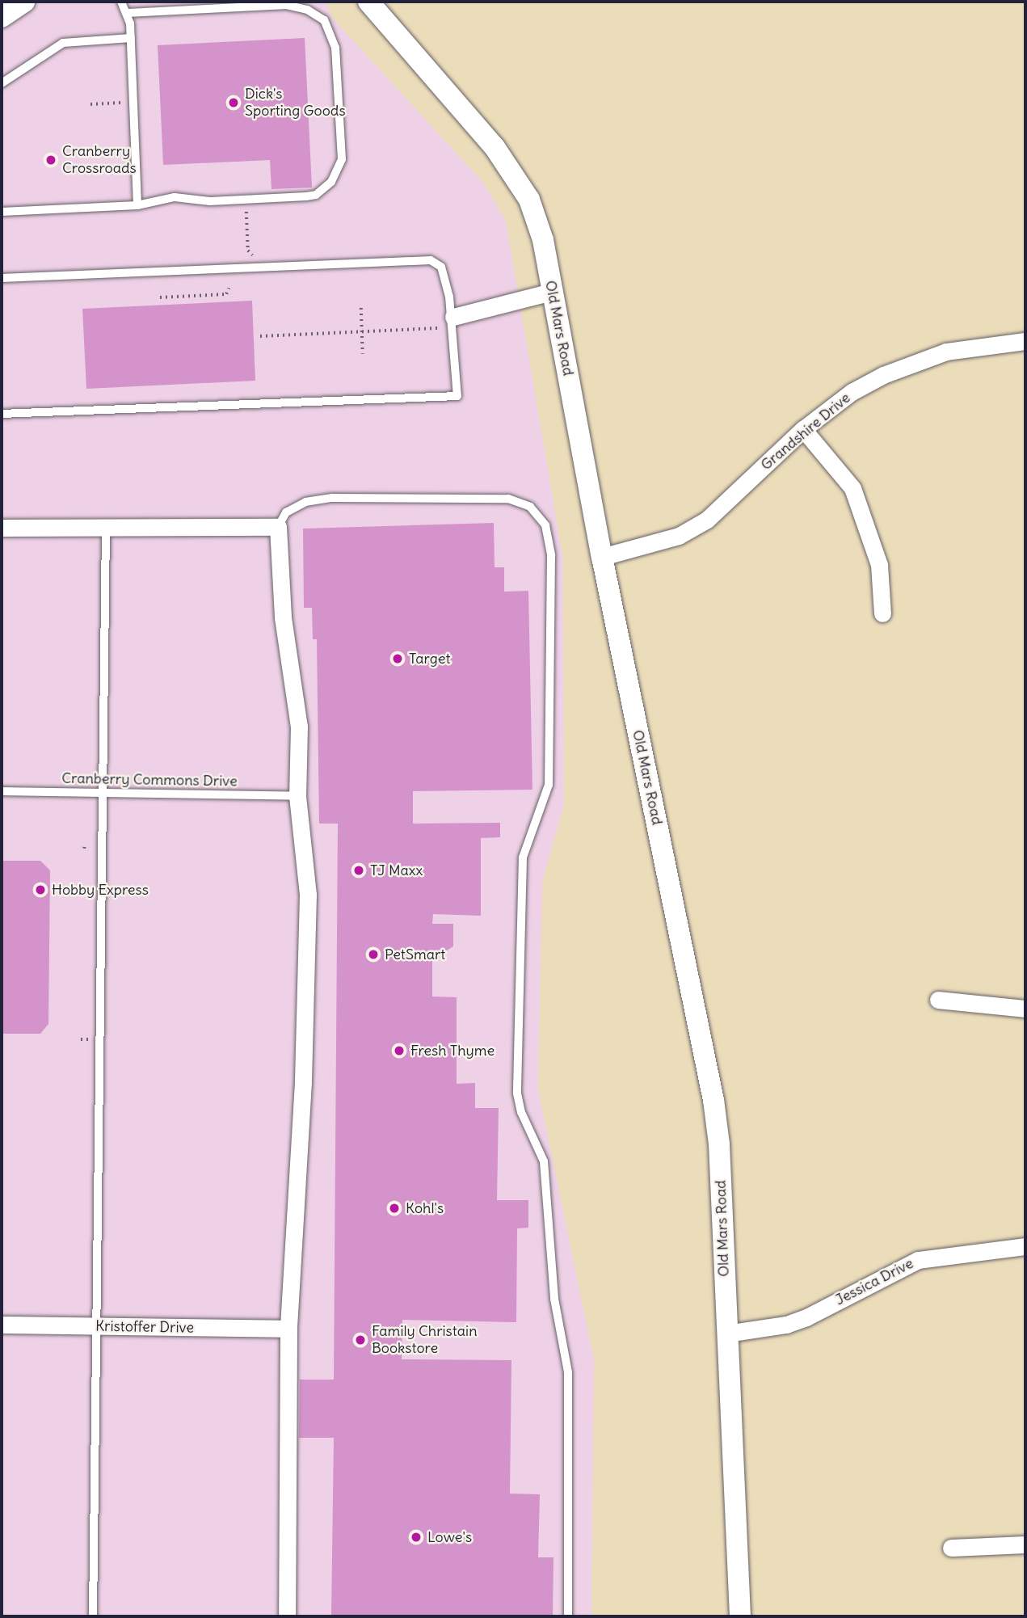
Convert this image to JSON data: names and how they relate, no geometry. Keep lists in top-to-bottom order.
{
  "streets": {
    "street": [
      "Old Mars Road",
      "Grandshire Drive",
      "Jessica Drive",
      "Kristoffer Drive"
    ],
    "lane": ["Cranberry Commons Drive"]
  },
  "crossings": [
    ["Old Mars Road", "Grandshire Drive"],
    ["Old Mars Road", "Jessica Drive"]
  ],
  "places": [
    "Dick's Sporting Goods",
    "Cranberry Crossroads",
    "Target",
    "TJ Maxx",
    "Hobby Express",
    "PetSmart",
    "Fresh Thyme",
    "Kohl's",
    "Family Christain Bookstore",
    "Lowe's"
  ]
}
